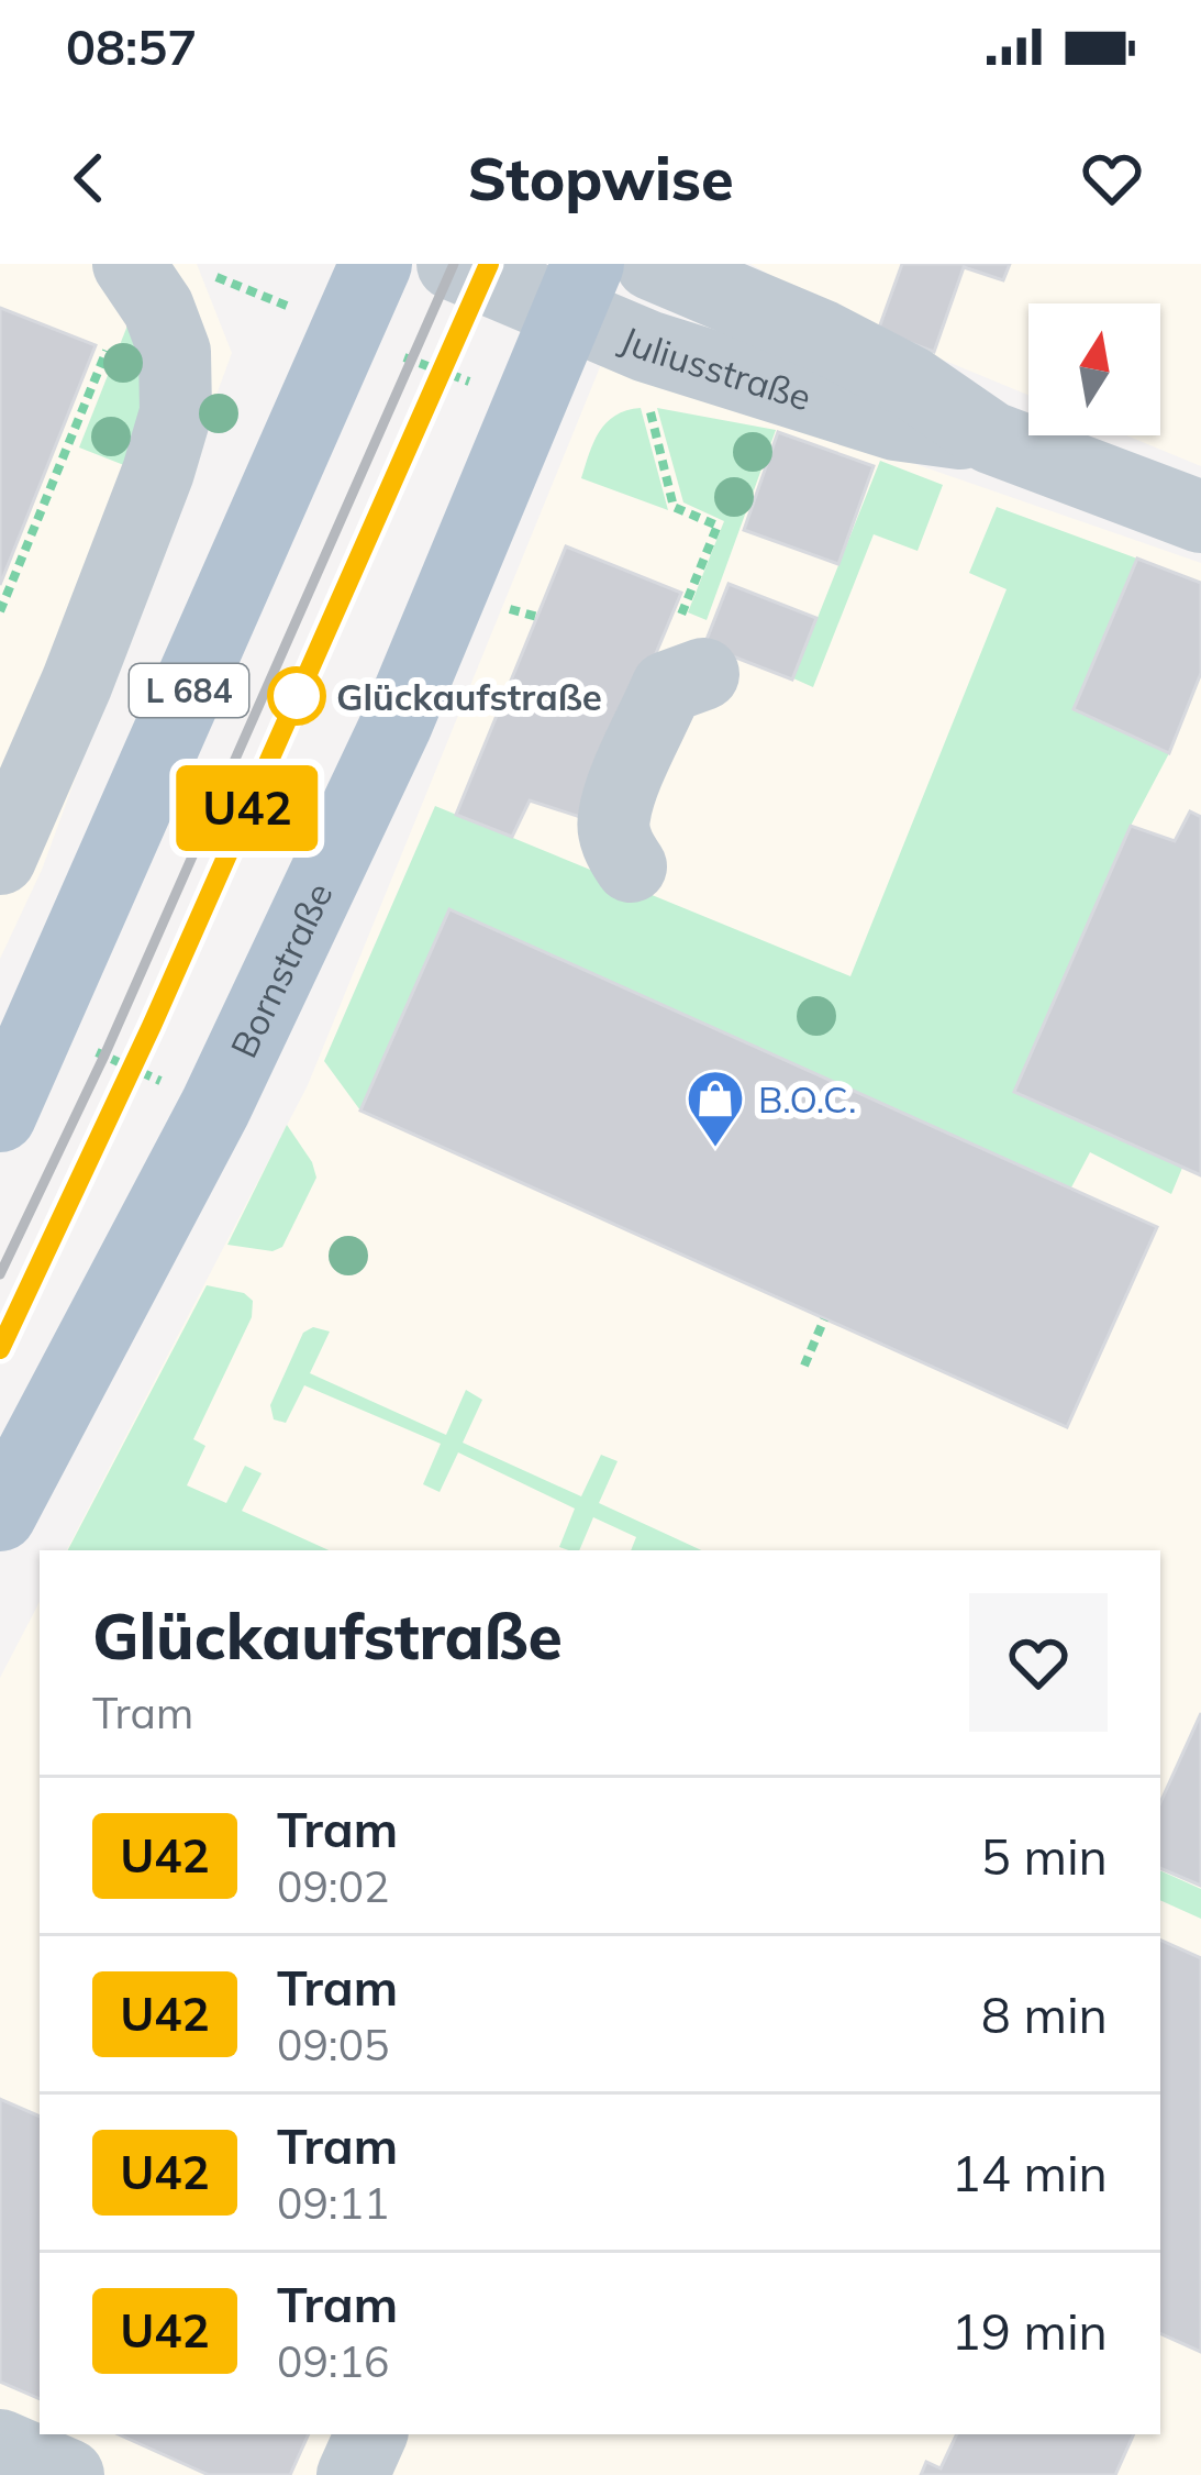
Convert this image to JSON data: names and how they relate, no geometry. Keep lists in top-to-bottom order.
{
  "streets": {
    "main road": ["L 684", "Bornstraße"],
    "street": ["Juliusstraße"]
  },
  "crossings": [
    ["Juliusstraße", "Bornstraße"]
  ],
  "places": {
    "other": ["Glückaufstraße"],
    "shop": ["B.O.C."]
  },
  "lines": ["tram line U42"],
  "north": "top",
  "page": {
    "status": "08:57",
    "header": "Stopwise",
    "on_map": "U42",
    "heading": ["Glückaufstraße", "Tram"],
    "list": [
      {
        "mark": "U42",
        "name": "Tram",
        "note": "09:02",
        "value": "5 min"
      },
      {
        "mark": "U42",
        "name": "Tram",
        "note": "09:05",
        "value": "8 min"
      },
      {
        "mark": "U42",
        "name": "Tram",
        "note": "09:11",
        "value": "14 min"
      },
      {
        "mark": "U42",
        "name": "Tram",
        "note": "09:16",
        "value": "19 min"
      }
    ]
  }
}
